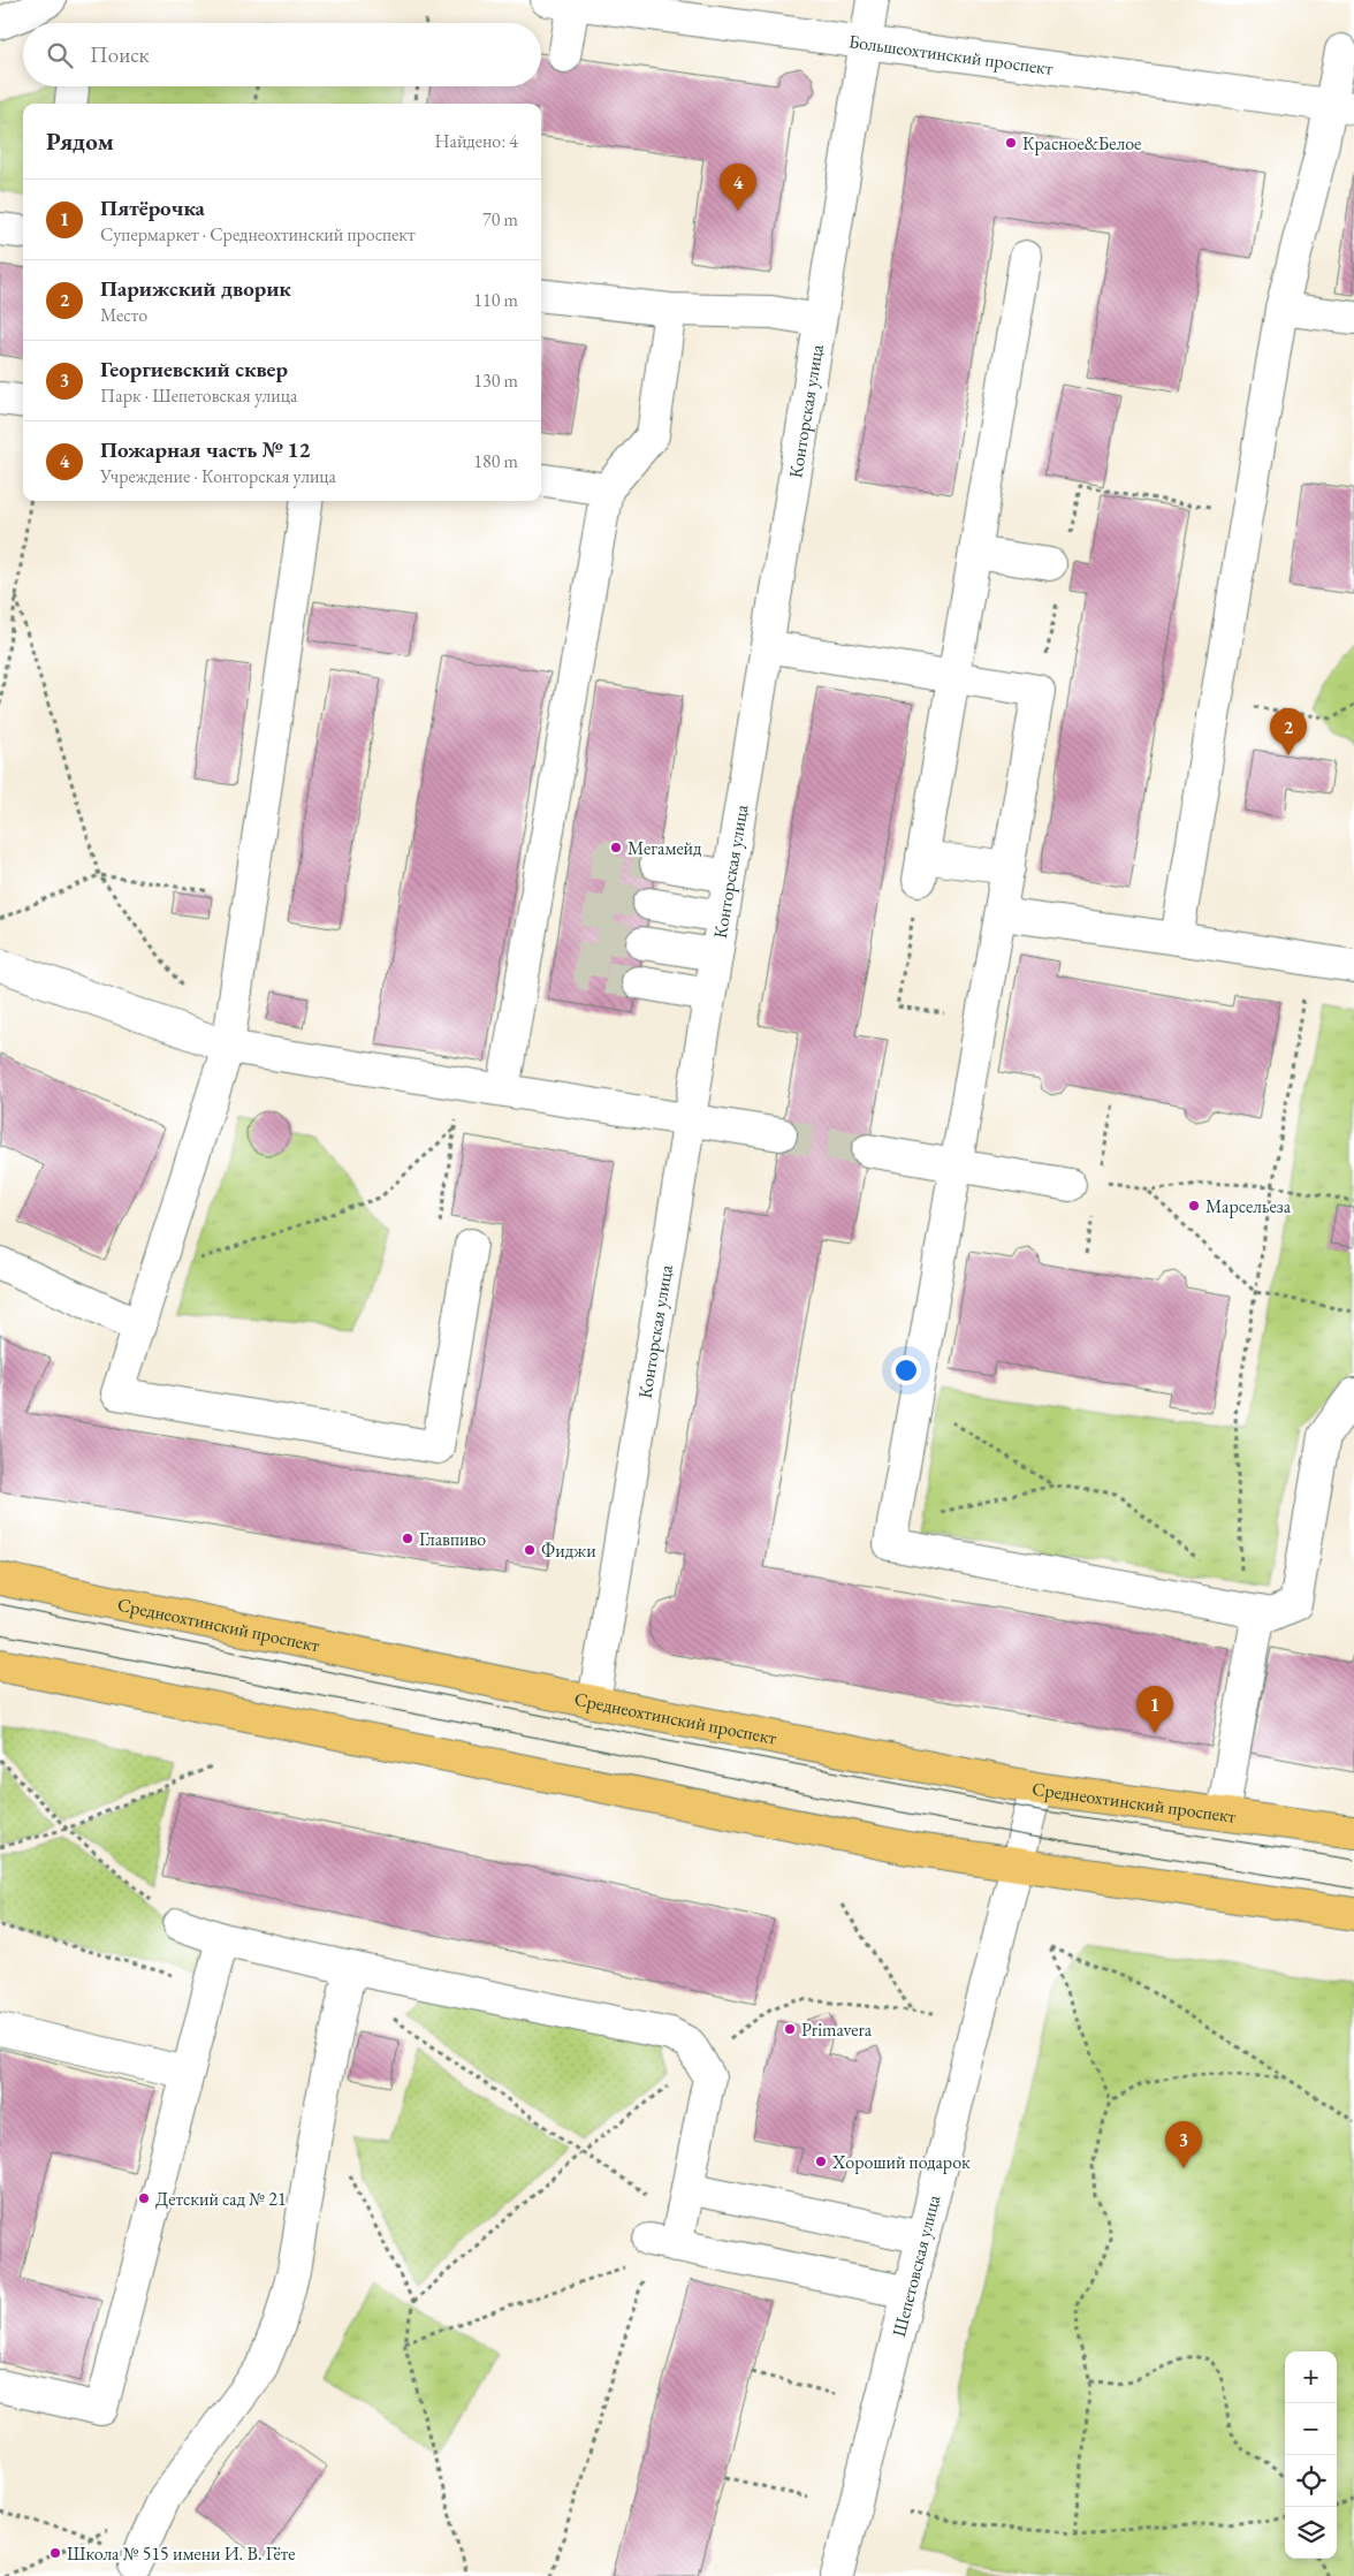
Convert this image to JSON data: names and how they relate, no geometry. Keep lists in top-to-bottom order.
{
  "streets": {
    "main road": ["Среднеохтинский проспект"],
    "street": ["Большеохтинский проспект", "Конторская улица", "Шепетовская улица"]
  },
  "crossings": [
    ["Большеохтинский проспект", "Конторская улица"],
    ["Конторская улица", "Среднеохтинский проспект"],
    ["Среднеохтинский проспект", "Шепетовская улица"]
  ],
  "places": [
    "Красное&Белое",
    "Мегамейд",
    "Марсельеза",
    "Главпиво",
    "Фиджи",
    "Primavera",
    "Хороший подарок",
    "Детский сад № 21",
    "Школа № 515 имени И. В. Гёте"
  ],
  "page": {
    "search": "Поиск",
    "heading": ["Рядом", "Найдено: 4"],
    "pins": [
      "4",
      "2",
      "1",
      "3"
    ],
    "list": [
      {
        "mark": "1",
        "name": "Пятёрочка",
        "note": "Супермаркет · Среднеохтинский проспект",
        "value": "70 m"
      },
      {
        "mark": "2",
        "name": "Парижский дворик",
        "note": "Место",
        "value": "110 m"
      },
      {
        "mark": "3",
        "name": "Георгиевский сквер",
        "note": "Парк · Шепетовская улица",
        "value": "130 m"
      },
      {
        "mark": "4",
        "name": "Пожарная часть № 12",
        "note": "Учреждение · Конторская улица",
        "value": "180 m"
      }
    ],
    "map_buttons": ["+", "−"]
  }
}
